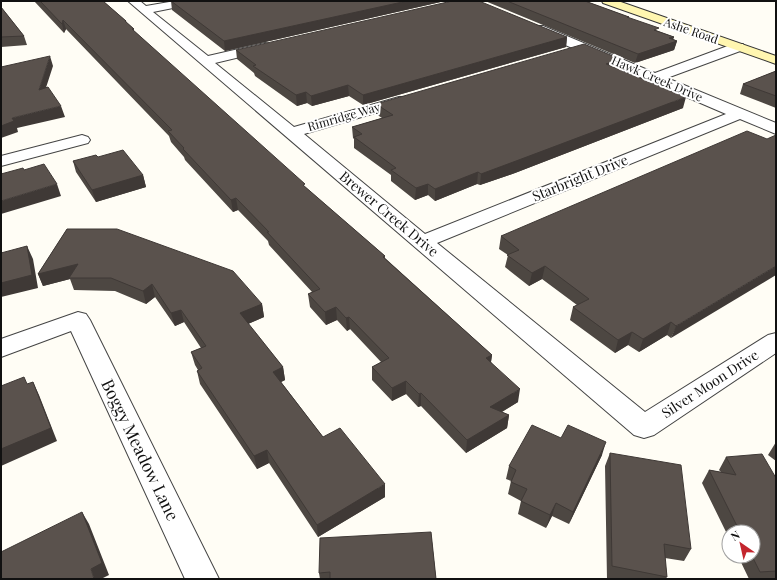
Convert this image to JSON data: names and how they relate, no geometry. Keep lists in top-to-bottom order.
{
  "streets": {
    "street": [
      "Ashe Road",
      "Hawk Creek Drive",
      "Rimridge Way",
      "Starbright Drive",
      "Brewer Creek Drive",
      "Silver Moon Drive",
      "Boggy Meadow Lane"
    ]
  },
  "crossings": [
    ["Hawk Creek Drive", "Starbright Drive"],
    ["Rimridge Way", "Brewer Creek Drive"],
    ["Starbright Drive", "Brewer Creek Drive"],
    ["Brewer Creek Drive", "Silver Moon Drive"]
  ],
  "north": "top left"
}
